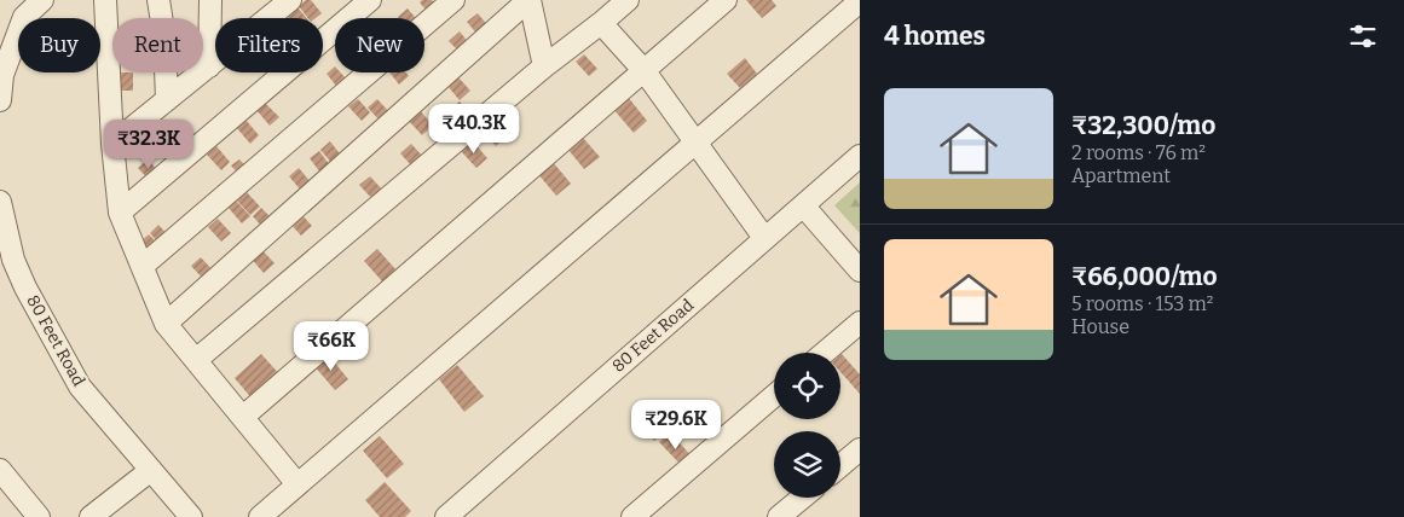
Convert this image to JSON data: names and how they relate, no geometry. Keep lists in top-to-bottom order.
{
  "streets": {
    "street": ["80 Feet Road"]
  },
  "page": {
    "heading": "4 homes",
    "chip": [
      "Buy",
      "Rent",
      "Filters",
      "New"
    ],
    "list": [
      {
        "name": "₹32,300/mo",
        "note": "2 rooms · 76 m² · Apartment"
      },
      {
        "name": "₹66,000/mo",
        "note": "5 rooms · 153 m² · House"
      }
    ],
    "price": [
      "₹40.3K",
      "₹32.3K",
      "₹66K",
      "₹29.6K"
    ]
  }
}
